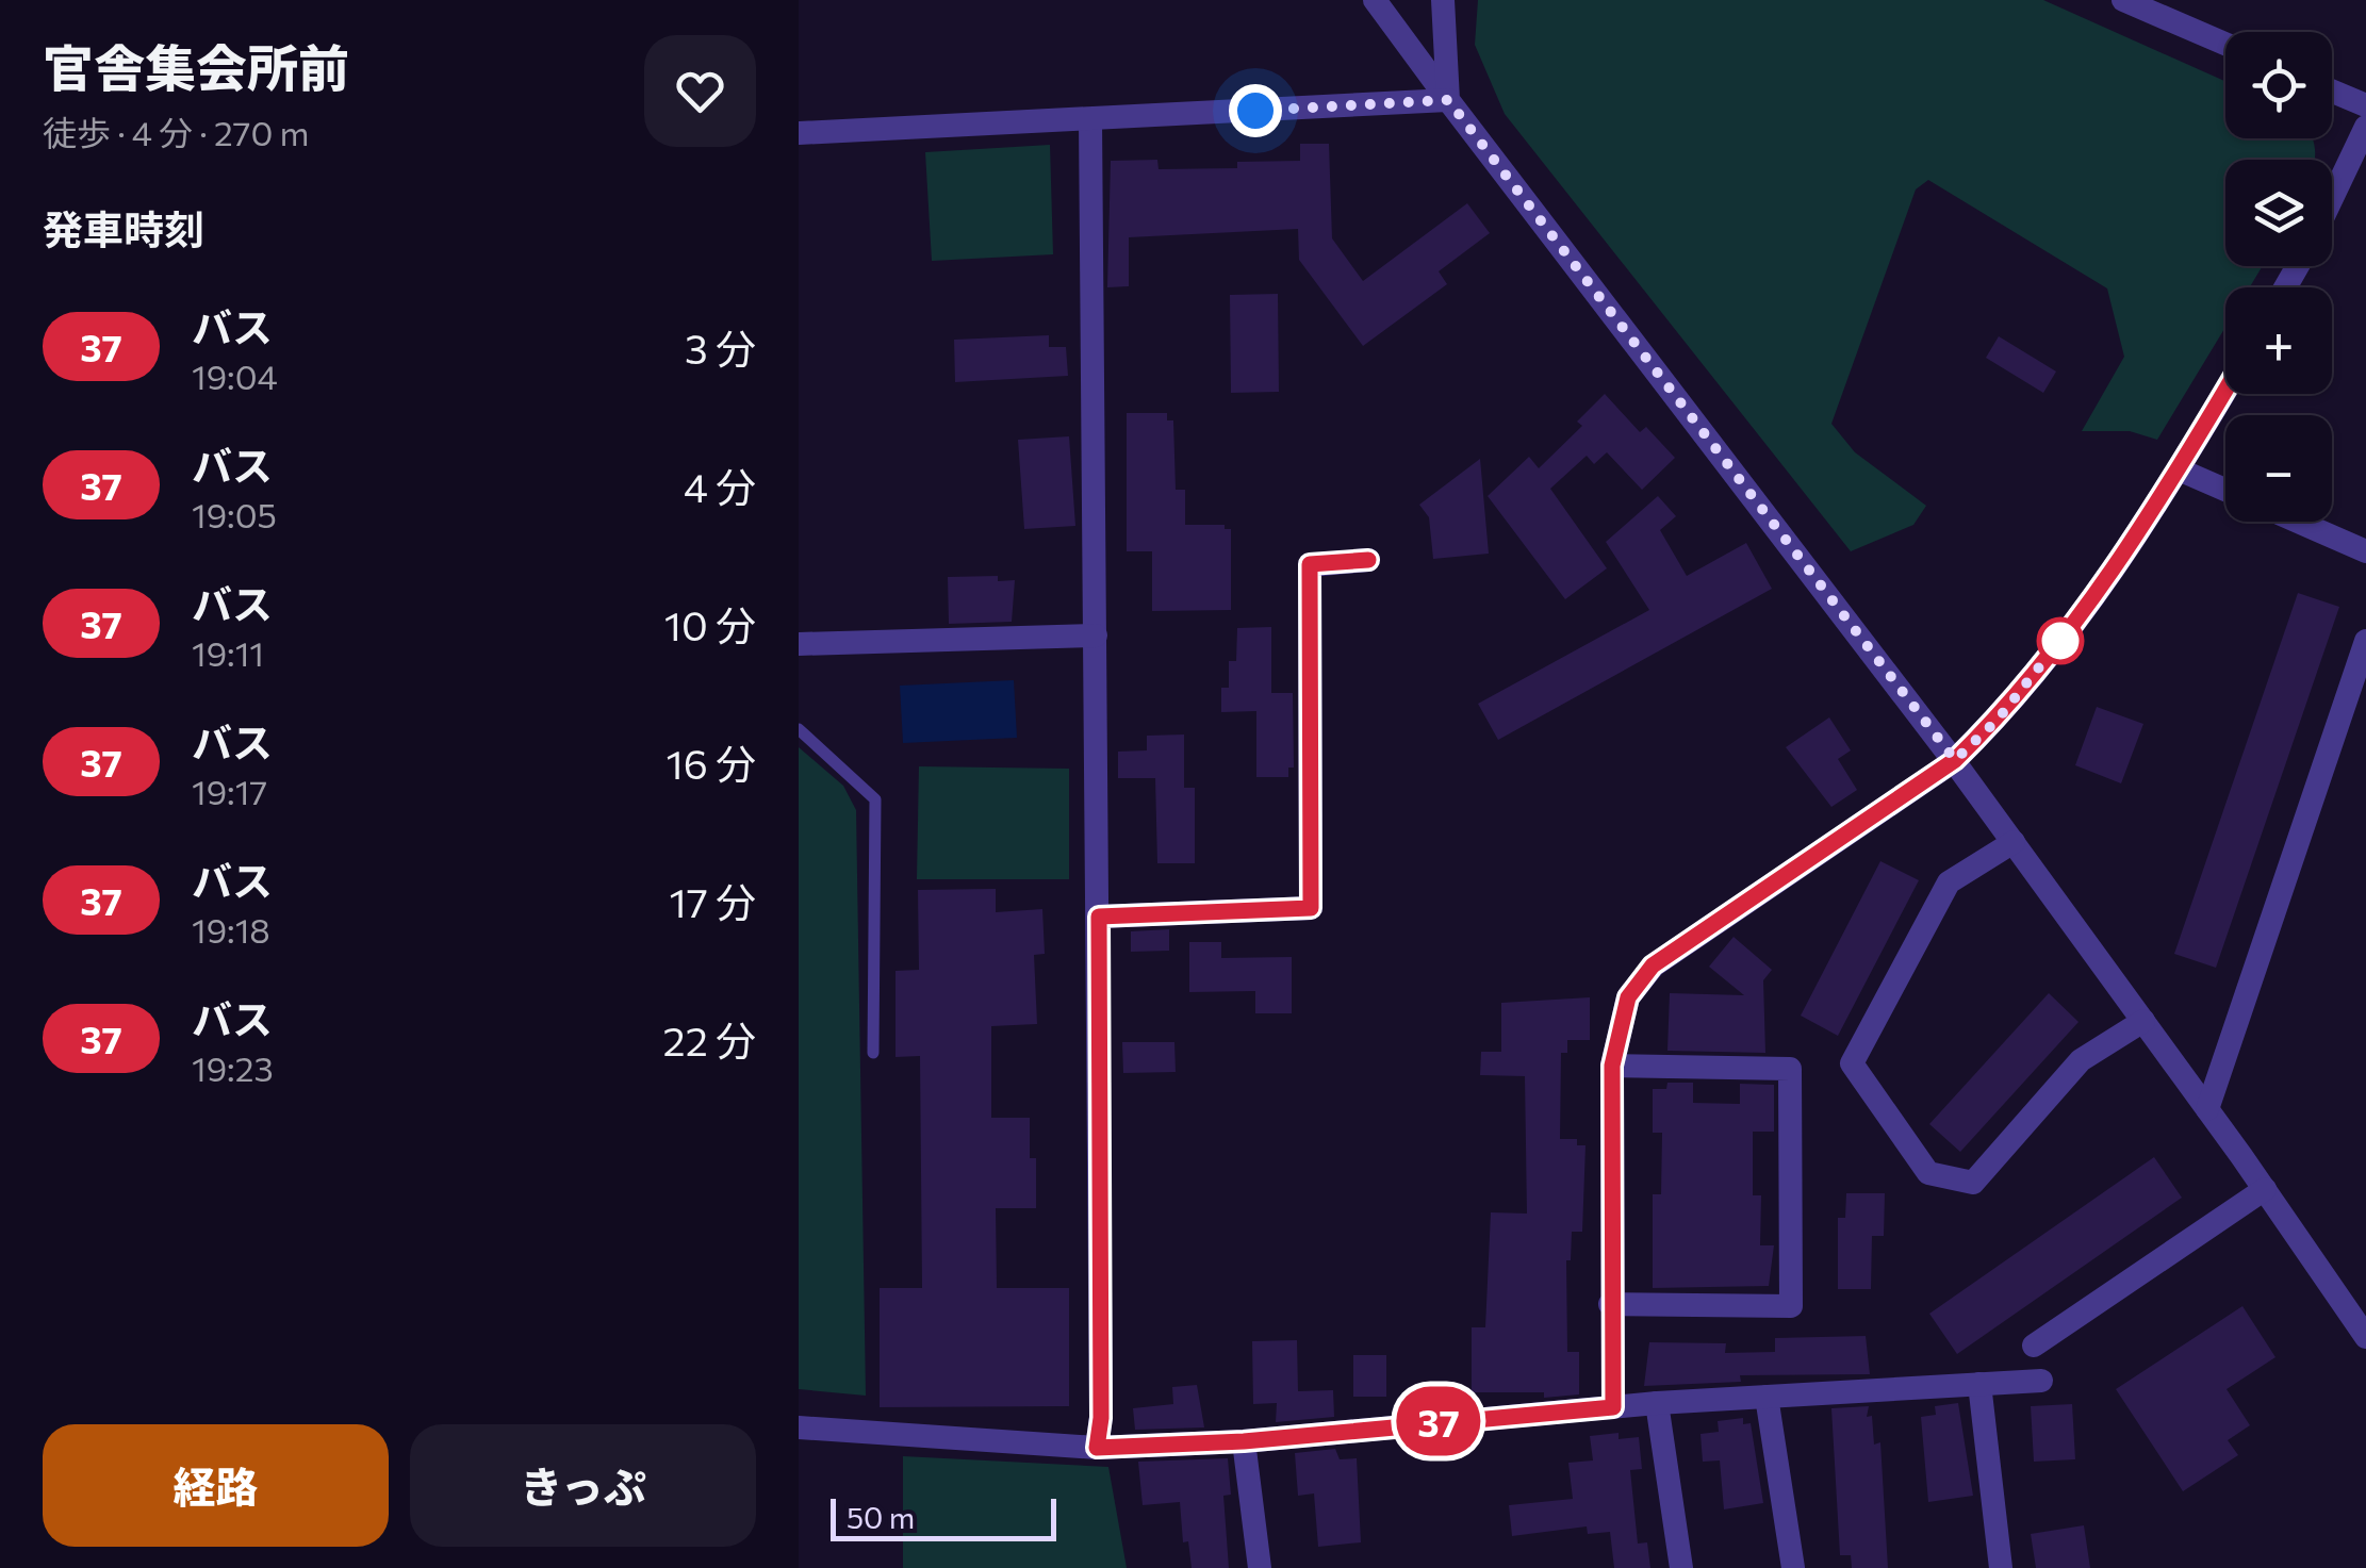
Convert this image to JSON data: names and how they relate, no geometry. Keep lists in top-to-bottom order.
{
  "lines": ["bus line 37"],
  "scale_bar": "50 m",
  "page": {
    "heading": [
      ["官舎集会所前", "徒歩 · 4 分 · 270 m"],
      "発車時刻"
    ],
    "on_map": "37",
    "map_buttons": ["+", "−"],
    "list": [
      {
        "mark": "37",
        "name": "バス",
        "note": "19:04",
        "value": "3 分"
      },
      {
        "mark": "37",
        "name": "バス",
        "note": "19:05",
        "value": "4 分"
      },
      {
        "mark": "37",
        "name": "バス",
        "note": "19:11",
        "value": "10 分"
      },
      {
        "mark": "37",
        "name": "バス",
        "note": "19:17",
        "value": "16 分"
      },
      {
        "mark": "37",
        "name": "バス",
        "note": "19:18",
        "value": "17 分"
      },
      {
        "mark": "37",
        "name": "バス",
        "note": "19:23",
        "value": "22 分"
      }
    ],
    "buttons": ["経路", "きっぷ"],
    "scale": "50 m"
  }
}
